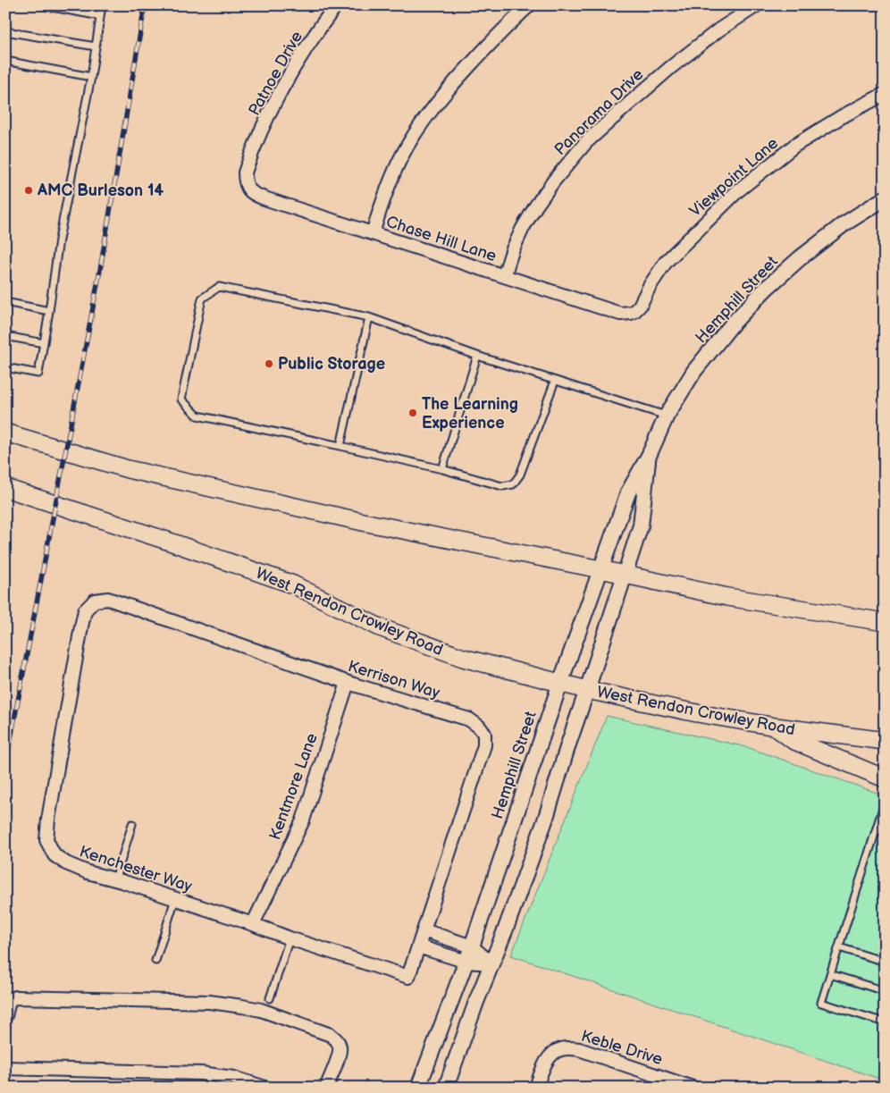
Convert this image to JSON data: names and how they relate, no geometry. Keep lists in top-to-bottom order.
{
  "streets": {
    "main road": ["West Rendon Crowley Road"],
    "street": [
      "Patnoe Drive",
      "Panorama Drive",
      "Viewpoint Lane",
      "Chase Hill Lane",
      "Hemphill Street",
      "Kerrison Way",
      "Kentmore Lane",
      "Kenchester Way",
      "Keble Drive"
    ]
  },
  "crossings": [
    ["Patnoe Drive", "Chase Hill Lane"],
    ["Panorama Drive", "Chase Hill Lane"],
    ["Viewpoint Lane", "Chase Hill Lane"],
    ["Hemphill Street", "West Rendon Crowley Road"],
    ["Kerrison Way", "Kentmore Lane"],
    ["Kerrison Way", "Kenchester Way"],
    ["Kentmore Lane", "Kenchester Way"]
  ],
  "places": ["AMC Burleson 14", "Public Storage", "The Learning Experience"]
}
